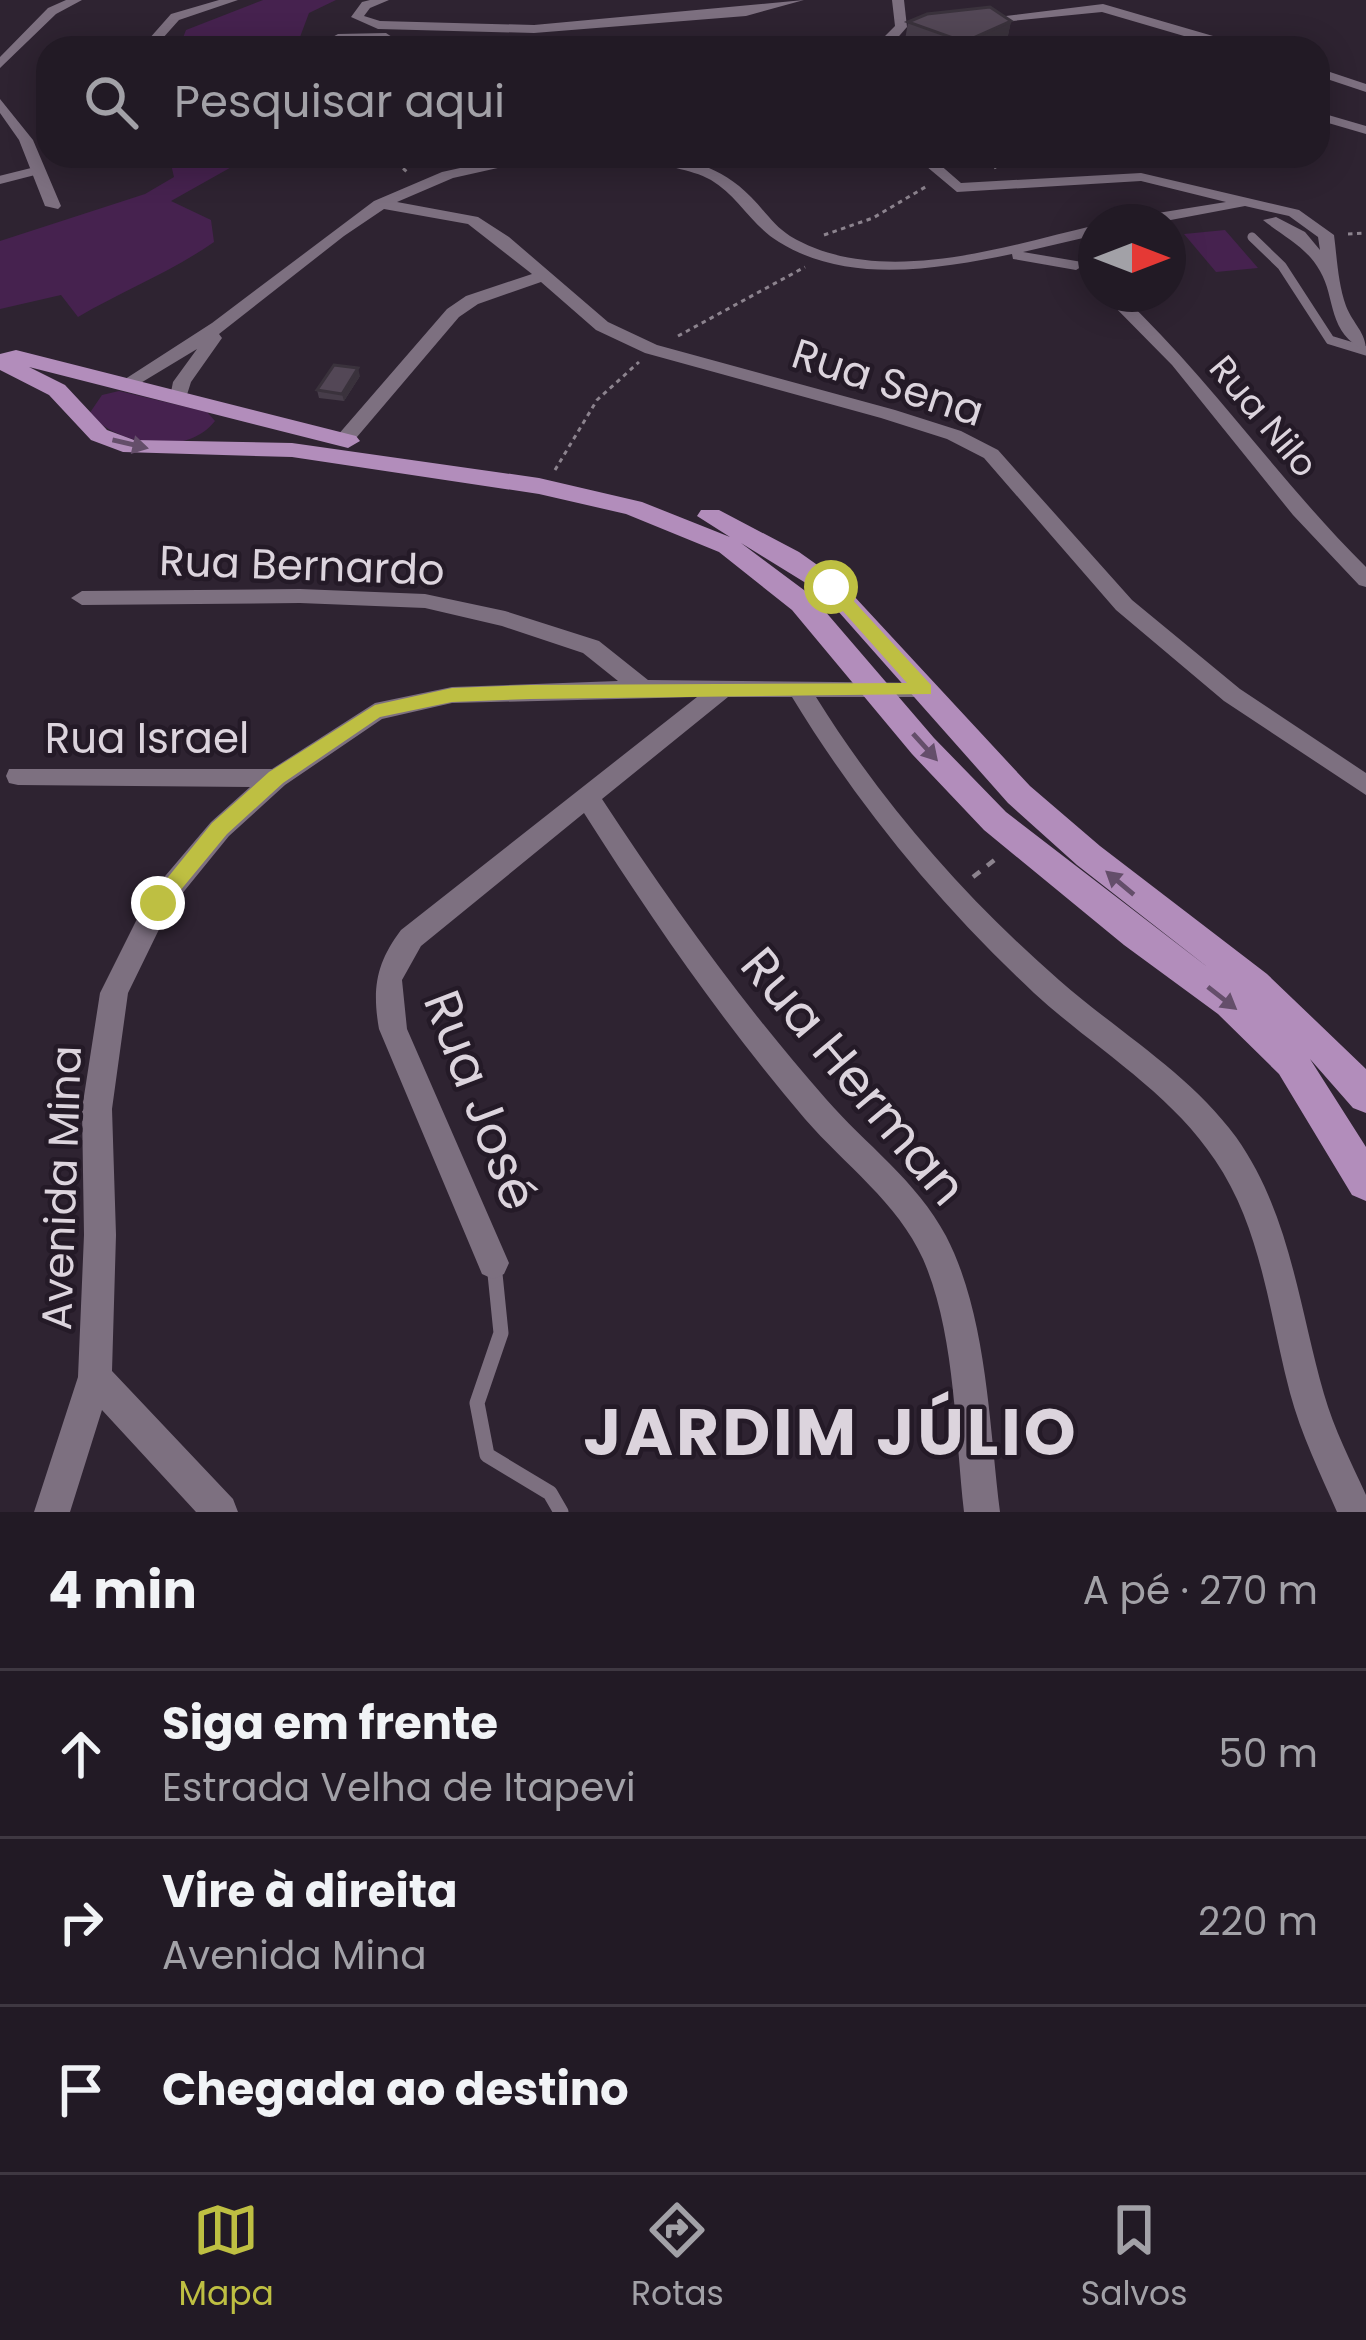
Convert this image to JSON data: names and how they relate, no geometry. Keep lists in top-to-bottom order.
{
  "streets": {
    "street": [
      "Rua Sena",
      "Rua Nilo",
      "Rua Bernardo",
      "Rua Israel",
      "Rua Herman",
      "Rua José",
      "Avenida Mina"
    ]
  },
  "crossings": [
    ["Rua Bernardo", "Avenida Mina"],
    ["Rua Israel", "Avenida Mina"],
    ["Rua Herman", "Rua José"],
    ["Rua José", "Avenida Mina"]
  ],
  "districts": ["JARDIM JÚLIO"],
  "north": "right",
  "page": {
    "search": "Pesquisar aqui",
    "heading": ["4 min", "A pé · 270 m"],
    "list": [
      ["Siga em frente", "Estrada Velha de Itapevi", "50 m"],
      ["Vire à direita", "Avenida Mina", "220 m"],
      "Chegada ao destino"
    ],
    "nav": ["Mapa", "Rotas", "Salvos"]
  }
}
